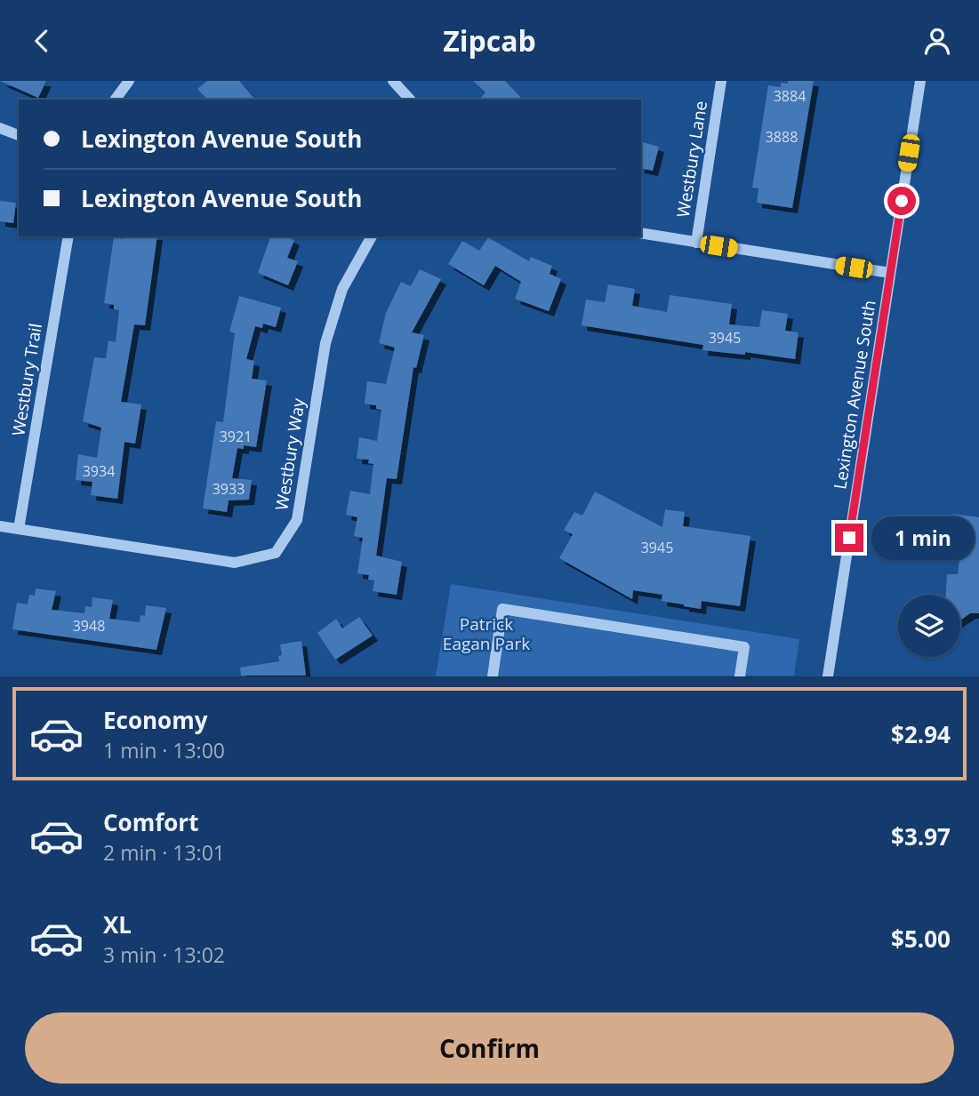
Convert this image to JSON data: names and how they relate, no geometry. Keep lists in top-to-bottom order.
{
  "streets": {
    "street": [
      "Westbury Lane",
      "Westbury Trail",
      "Lexington Avenue South",
      "Westbury Way"
    ]
  },
  "crossings": [
    ["Westbury Trail", "Westbury Way"]
  ],
  "parks": ["Patrick Eagan Park"],
  "house_numbers": [
    "3884",
    "3888",
    "3945",
    "3921",
    "3934",
    "3933",
    "3945",
    "3948"
  ],
  "page": {
    "header": "Zipcab",
    "banner": ["Lexington Avenue South", "Lexington Avenue South"],
    "bubble": "1 min",
    "list": [
      {
        "name": "Economy",
        "note": "1 min · 13:00",
        "value": "$2.94"
      },
      {
        "name": "Comfort",
        "note": "2 min · 13:01",
        "value": "$3.97"
      },
      {
        "name": "XL",
        "note": "3 min · 13:02",
        "value": "$5.00"
      }
    ],
    "buttons": "Confirm"
  }
}
